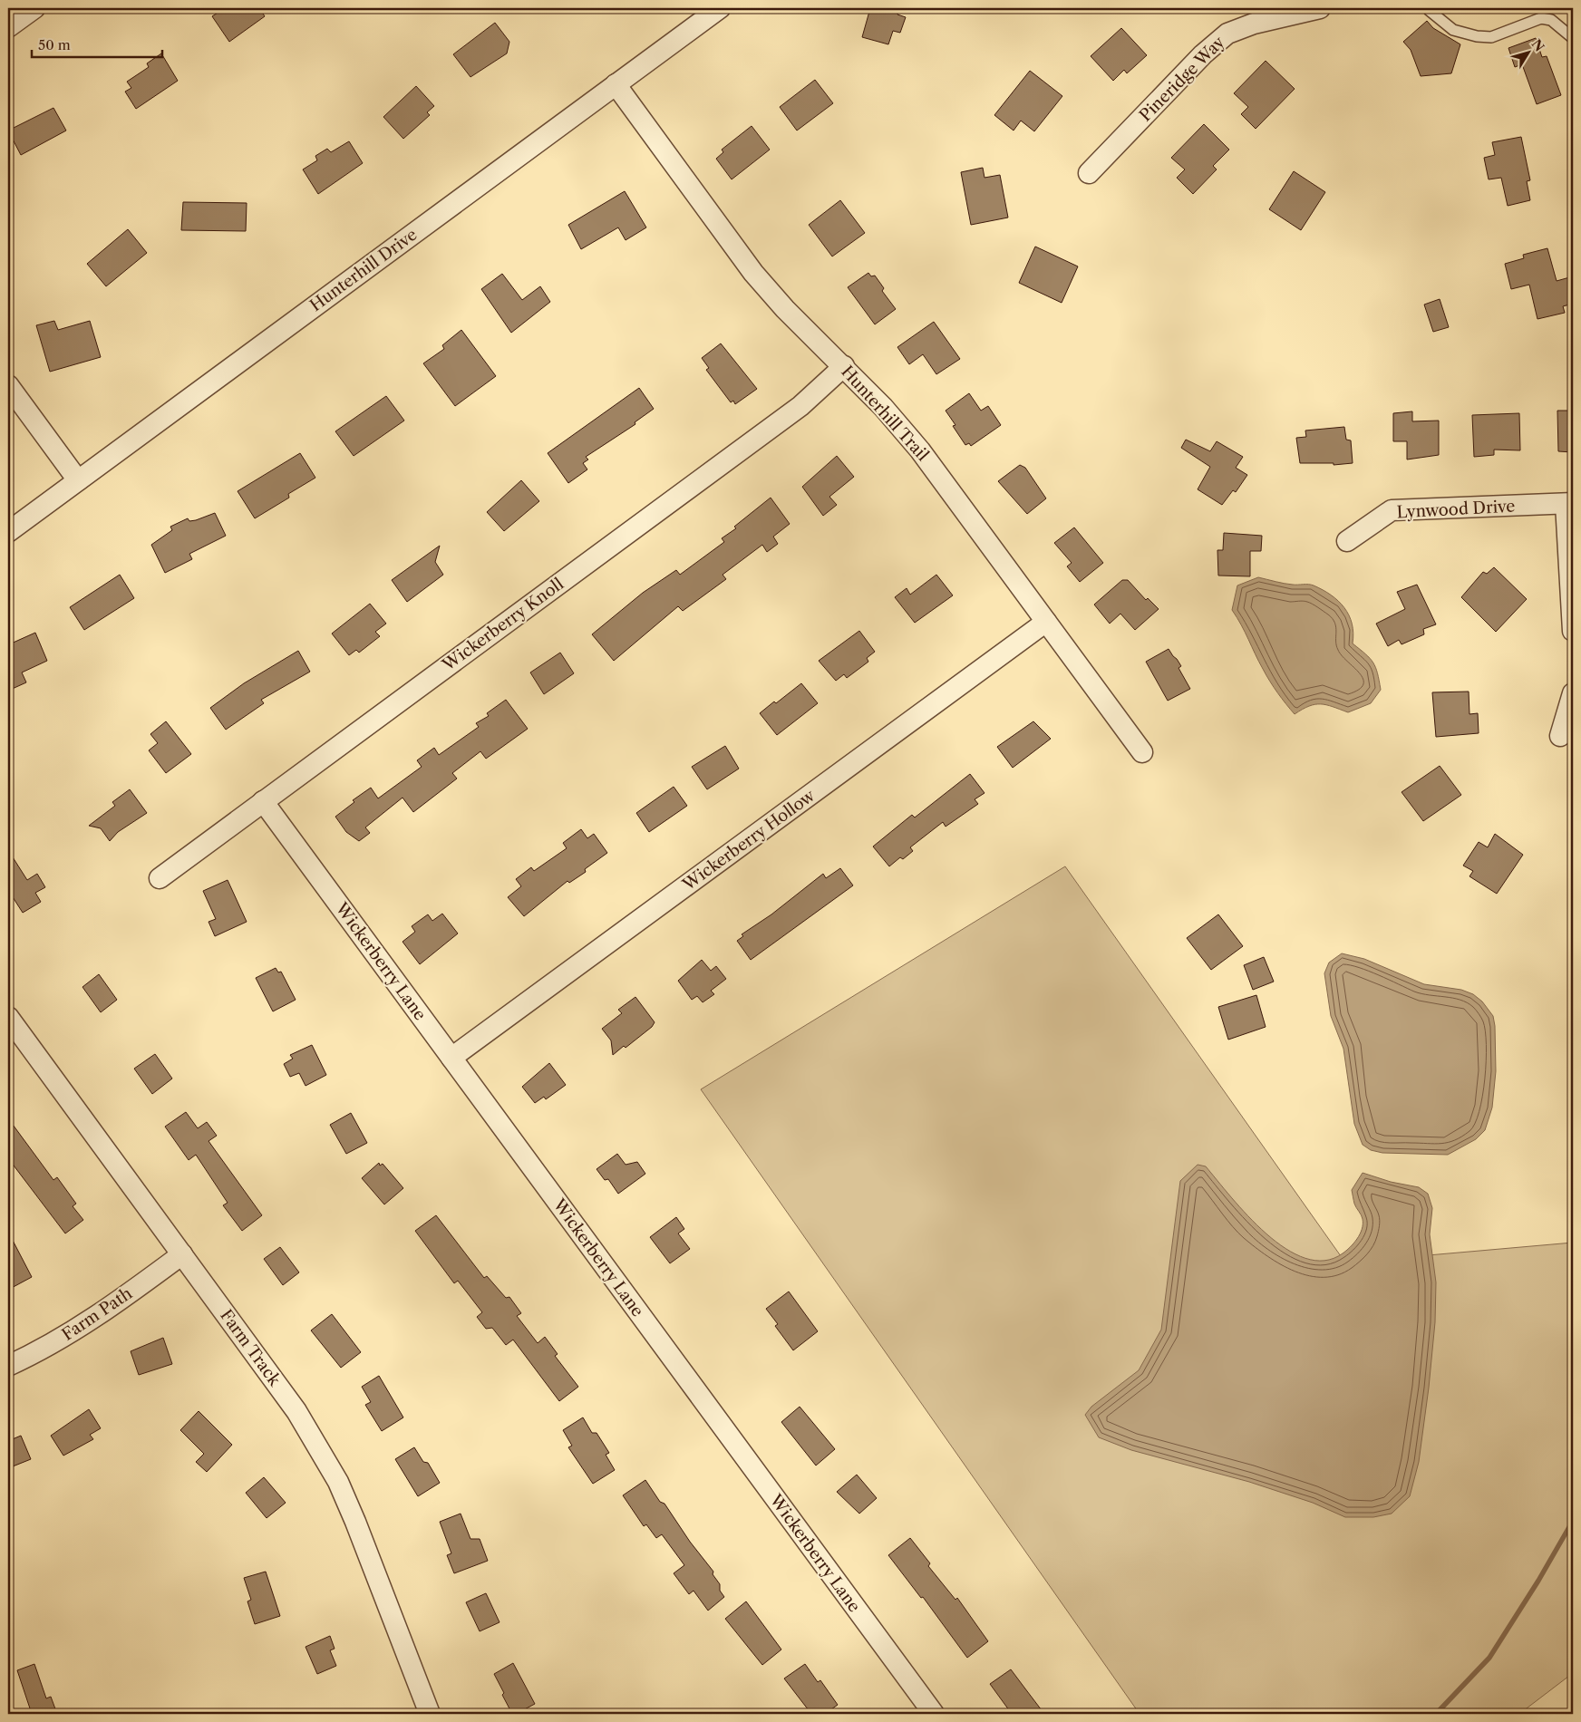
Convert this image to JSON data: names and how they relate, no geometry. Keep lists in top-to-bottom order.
{
  "streets": {
    "street": [
      "Pineridge Way",
      "Hunterhill Drive",
      "Hunterhill Trail",
      "Lynwood Drive",
      "Wickerberry Knoll",
      "Wickerberry Hollow",
      "Wickerberry Lane",
      "Farm Path",
      "Farm Track"
    ]
  },
  "crossings": [
    ["Hunterhill Drive", "Hunterhill Trail"],
    ["Hunterhill Trail", "Wickerberry Knoll"],
    ["Hunterhill Trail", "Wickerberry Hollow"],
    ["Wickerberry Knoll", "Wickerberry Lane"],
    ["Wickerberry Hollow", "Wickerberry Lane"],
    ["Farm Path", "Farm Track"]
  ],
  "scale_bar": "50 m",
  "north": "top right"
}
